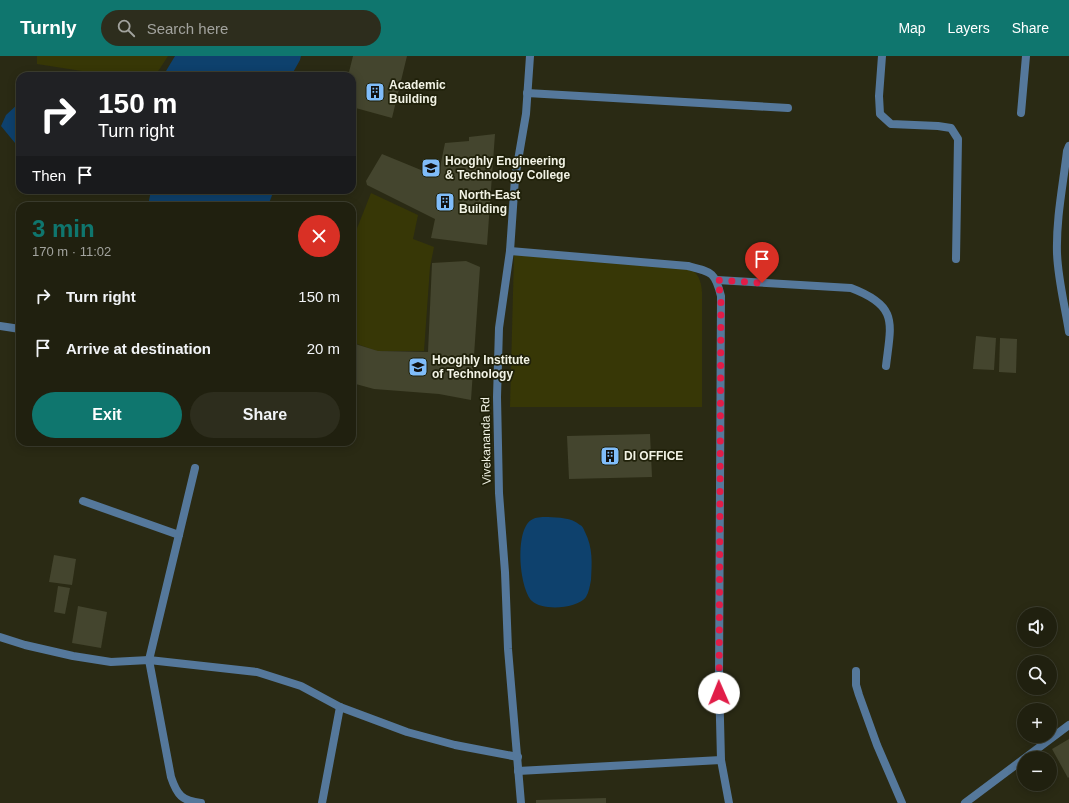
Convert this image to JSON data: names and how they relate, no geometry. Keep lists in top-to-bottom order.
{
  "streets": {
    "street": ["Vivekananda Rd"]
  },
  "places": {
    "building": ["Academic Building", "North-East Building", "DI OFFICE"],
    "school or university": ["Hooghly Engineering & Technology College", "Hooghly Institute of Technology"]
  },
  "page": {
    "header": "Turnly",
    "search": "Search here",
    "nav": ["Map", "Layers", "Share"],
    "turn": ["150 m", "Turn right"],
    "then": "Then",
    "heading": ["3 min", "170 m · 11:02"],
    "list": [
      {
        "name": "Turn right",
        "value": "150 m"
      },
      {
        "name": "Arrive at destination",
        "value": "20 m"
      }
    ],
    "buttons": ["Exit", "Share"],
    "map_buttons": ["+", "−"]
  }
}
